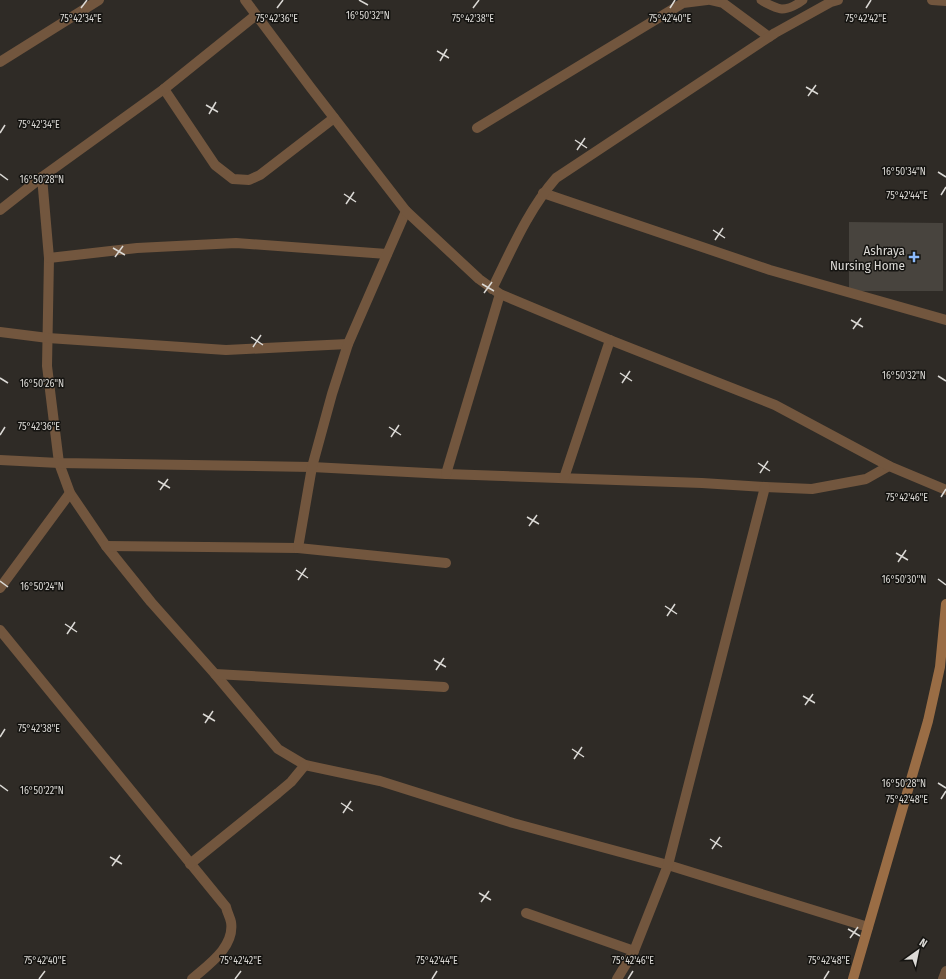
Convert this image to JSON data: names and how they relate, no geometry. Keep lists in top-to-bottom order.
{
  "places": {
    "health": ["Ashraya Nursing Home"]
  },
  "north": "top right",
  "coordinates": [
    "16°50'32\"N",
    "75°42'38\"E",
    "75°42'34\"E",
    "75°42'36\"E",
    "75°42'40\"E",
    "75°42'42\"E",
    "16°50'34\"N",
    "16°50'28\"N",
    "75°42'44\"E",
    "16°50'26\"N",
    "75°42'46\"E",
    "16°50'30\"N",
    "16°50'24\"N",
    "16°50'22\"N",
    "75°42'48\"E"
  ]
}
